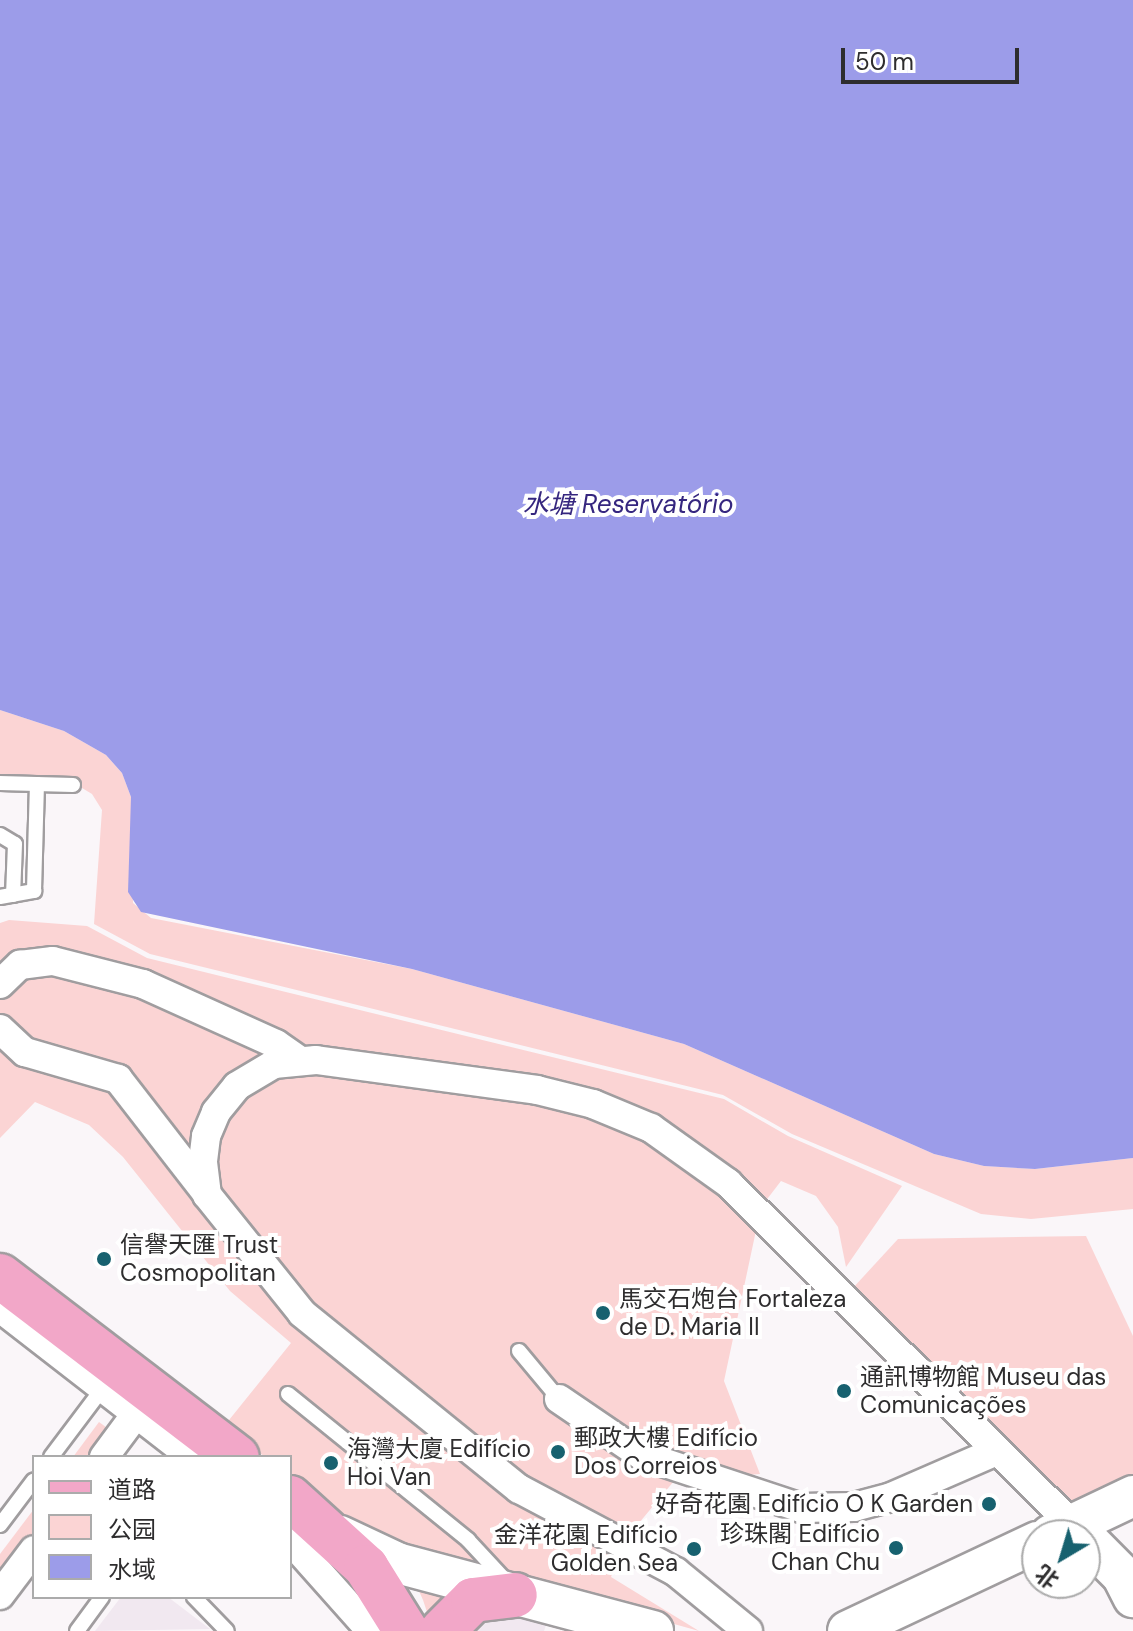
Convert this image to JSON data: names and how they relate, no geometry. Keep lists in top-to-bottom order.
{
  "water": ["水塘 Reservatório"],
  "places": [
    "信譽天匯 Trust Cosmopolitan",
    "馬交石炮台 Fortaleza de D. Maria II",
    "通訊博物館 Museu das Comunicações",
    "郵政大樓 Edifício Dos Correios",
    "海灣大廈 Edifício Hoi Van",
    "好奇花園 Edifício O K Garden",
    "珍珠閣 Edifício Chan Chu",
    "金洋花園 Edifício Golden Sea"
  ],
  "legend": ["道路", "公园", "水域"],
  "scale_bar": "50 m",
  "north": "bottom left"
}
